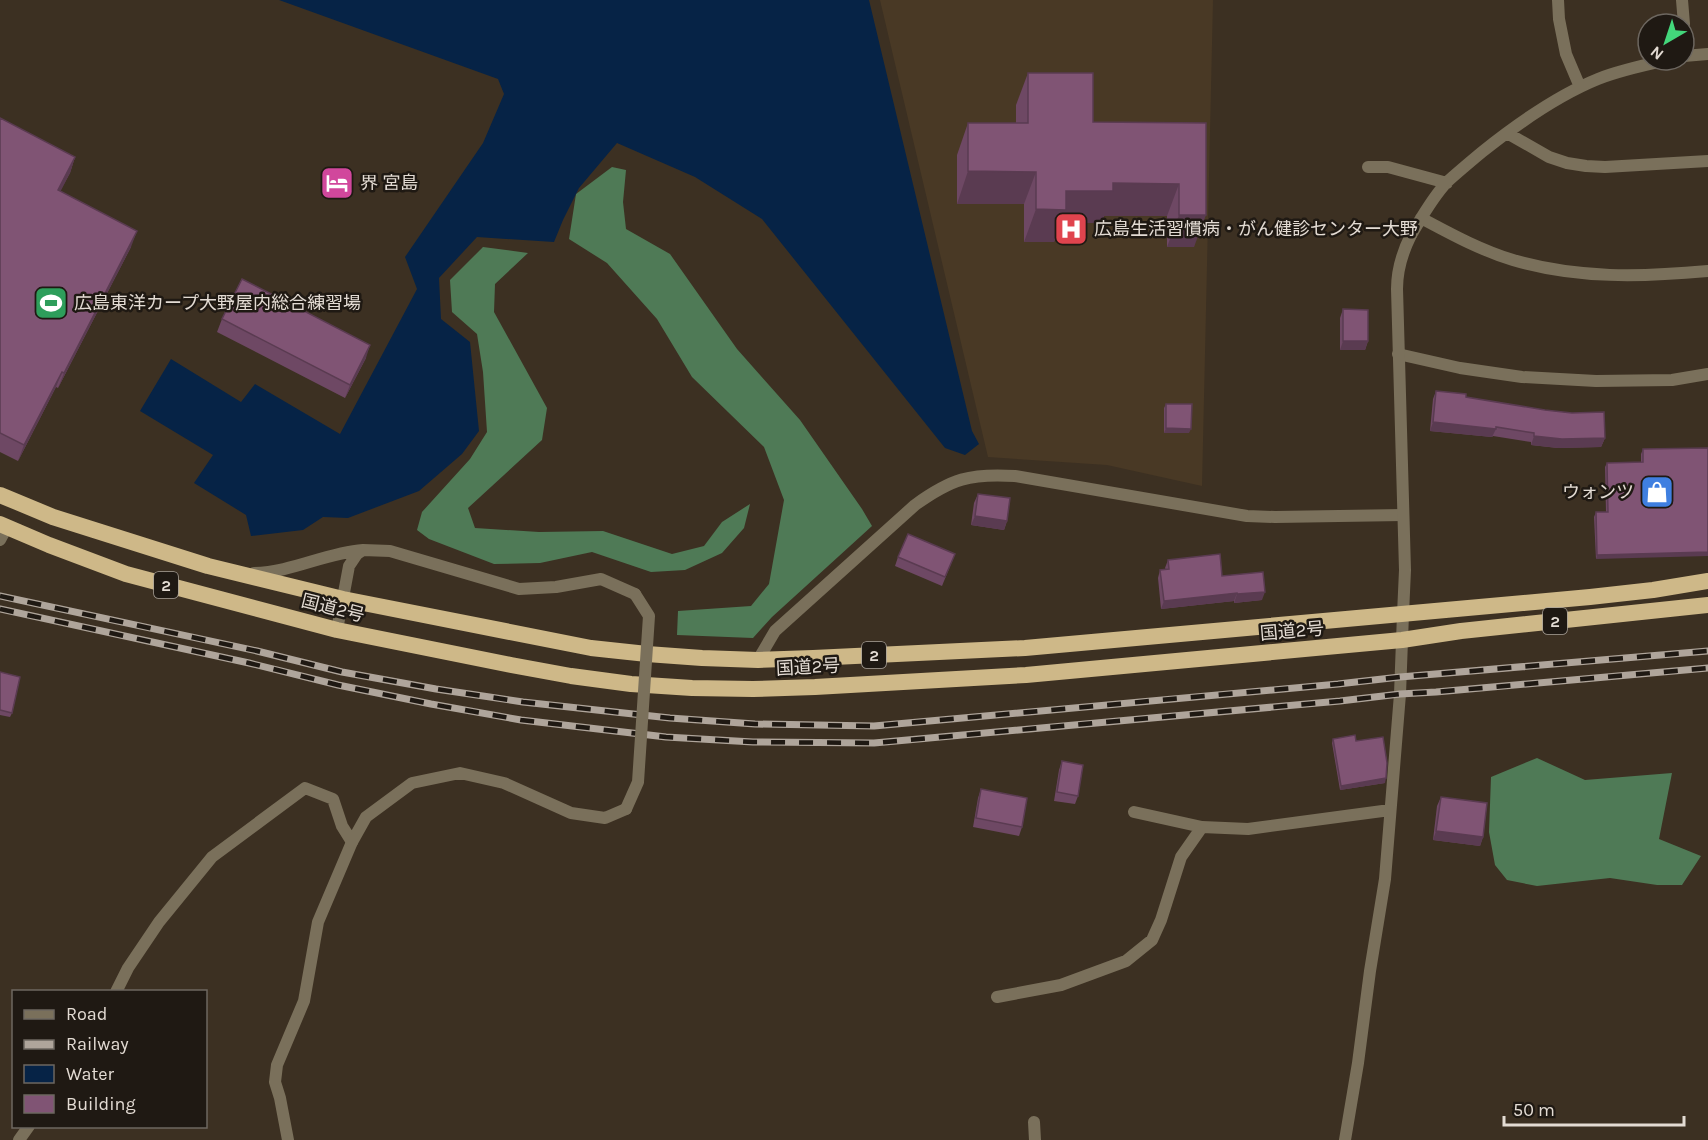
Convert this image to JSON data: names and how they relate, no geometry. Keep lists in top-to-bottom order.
{
  "streets": {
    "highway": ["2", "国道2号"]
  },
  "places": {
    "hotel": ["界 宮島"],
    "hospital": ["広島生活習慣病・がん健診センター大野"],
    "sports": ["広島東洋カープ大野屋内総合練習場"],
    "shop": ["ウォンツ"]
  },
  "legend": [
    "Road",
    "Railway",
    "Water",
    "Building"
  ],
  "scale_bar": "50 m",
  "north": "bottom left"
}
